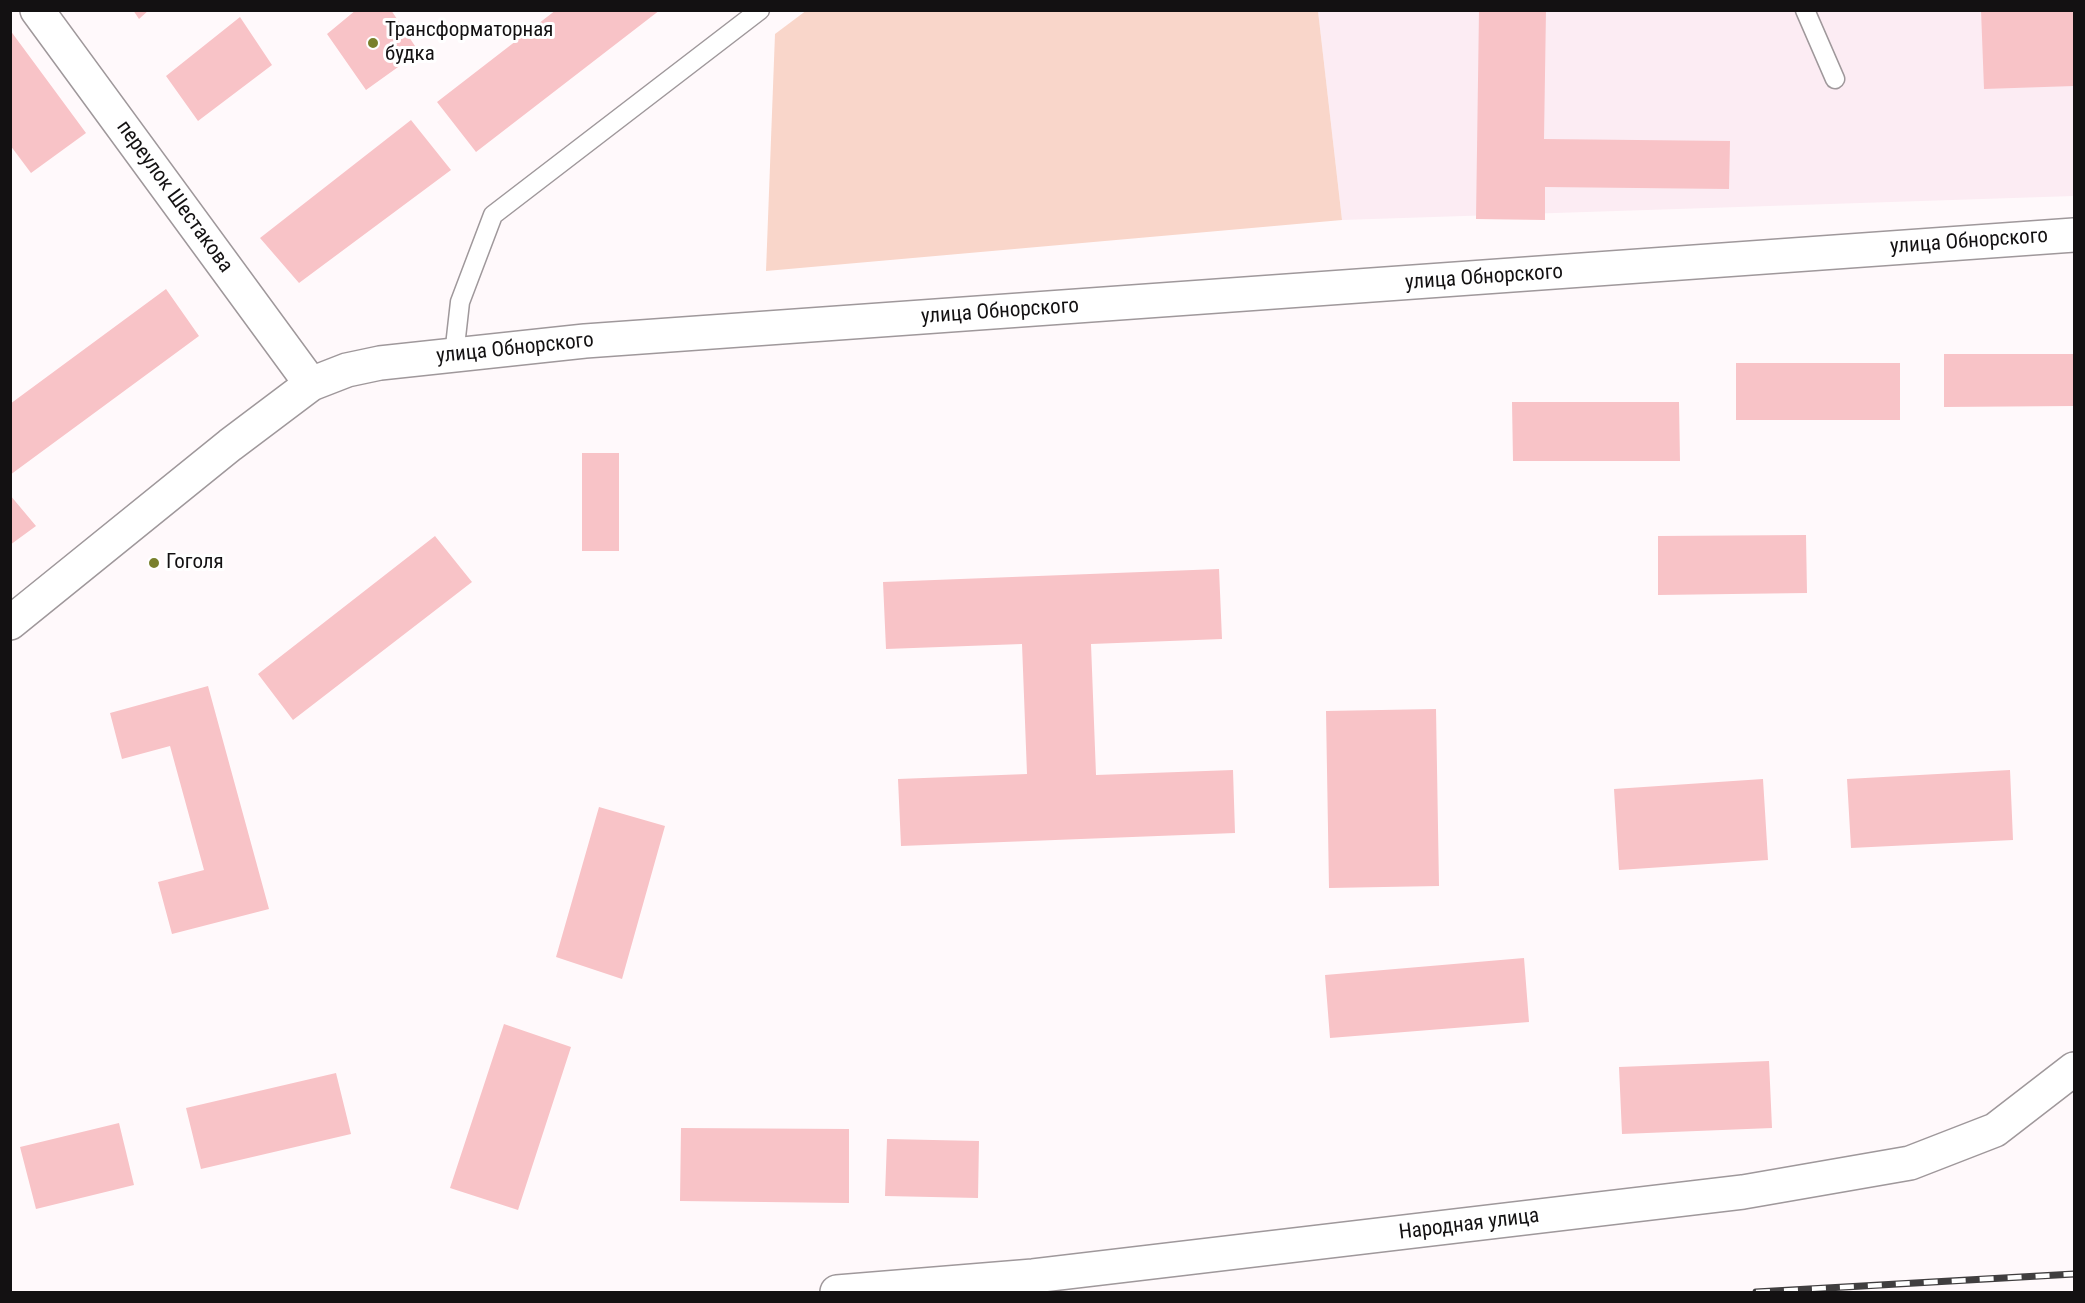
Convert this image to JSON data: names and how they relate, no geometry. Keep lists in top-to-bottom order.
{
  "streets": {
    "main road": ["переулок Шестакова", "улица Обнорского", "Народная улица"]
  },
  "crossings": [
    ["переулок Шестакова", "улица Обнорского"]
  ],
  "places": ["Трансформаторная будка", "Гоголя"]
}
